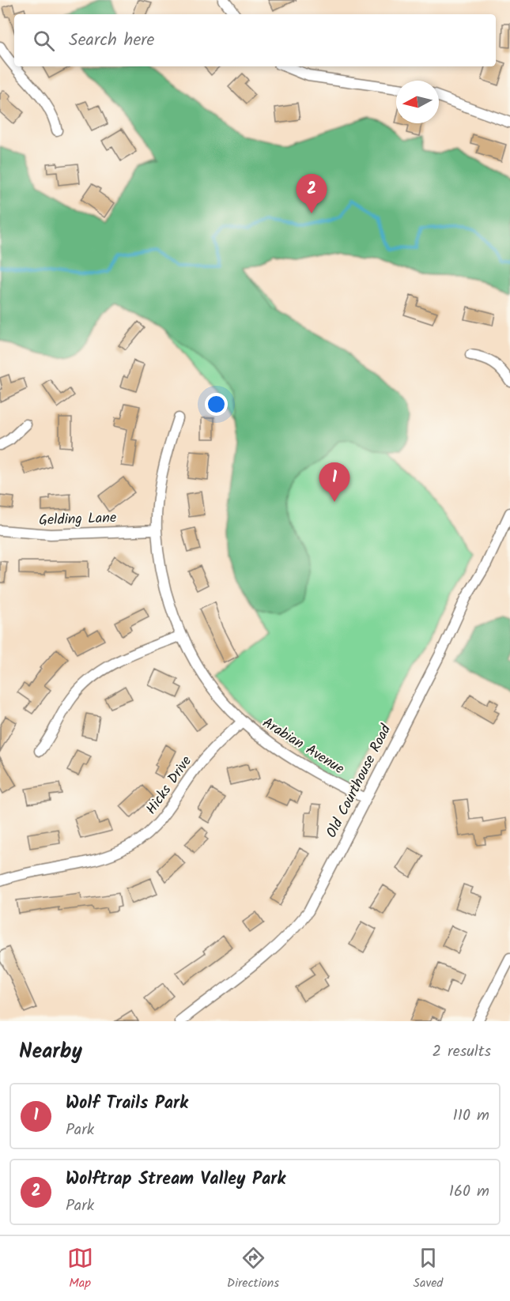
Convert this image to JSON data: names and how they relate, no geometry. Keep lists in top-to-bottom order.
{
  "streets": {
    "street": [
      "Gelding Lane",
      "Arabian Avenue",
      "Old Courthouse Road",
      "Hicks Drive"
    ]
  },
  "crossings": [
    ["Gelding Lane", "Arabian Avenue"],
    ["Arabian Avenue", "Old Courthouse Road"],
    ["Arabian Avenue", "Hicks Drive"]
  ],
  "north": "left",
  "page": {
    "search": "Search here",
    "pins": ["2", "1"],
    "heading": ["Nearby", "2 results"],
    "list": [
      {
        "mark": "1",
        "name": "Wolf Trails Park",
        "note": "Park",
        "value": "110 m"
      },
      {
        "mark": "2",
        "name": "Wolftrap Stream Valley Park",
        "note": "Park",
        "value": "160 m"
      }
    ],
    "nav": ["Map", "Directions", "Saved"]
  }
}
